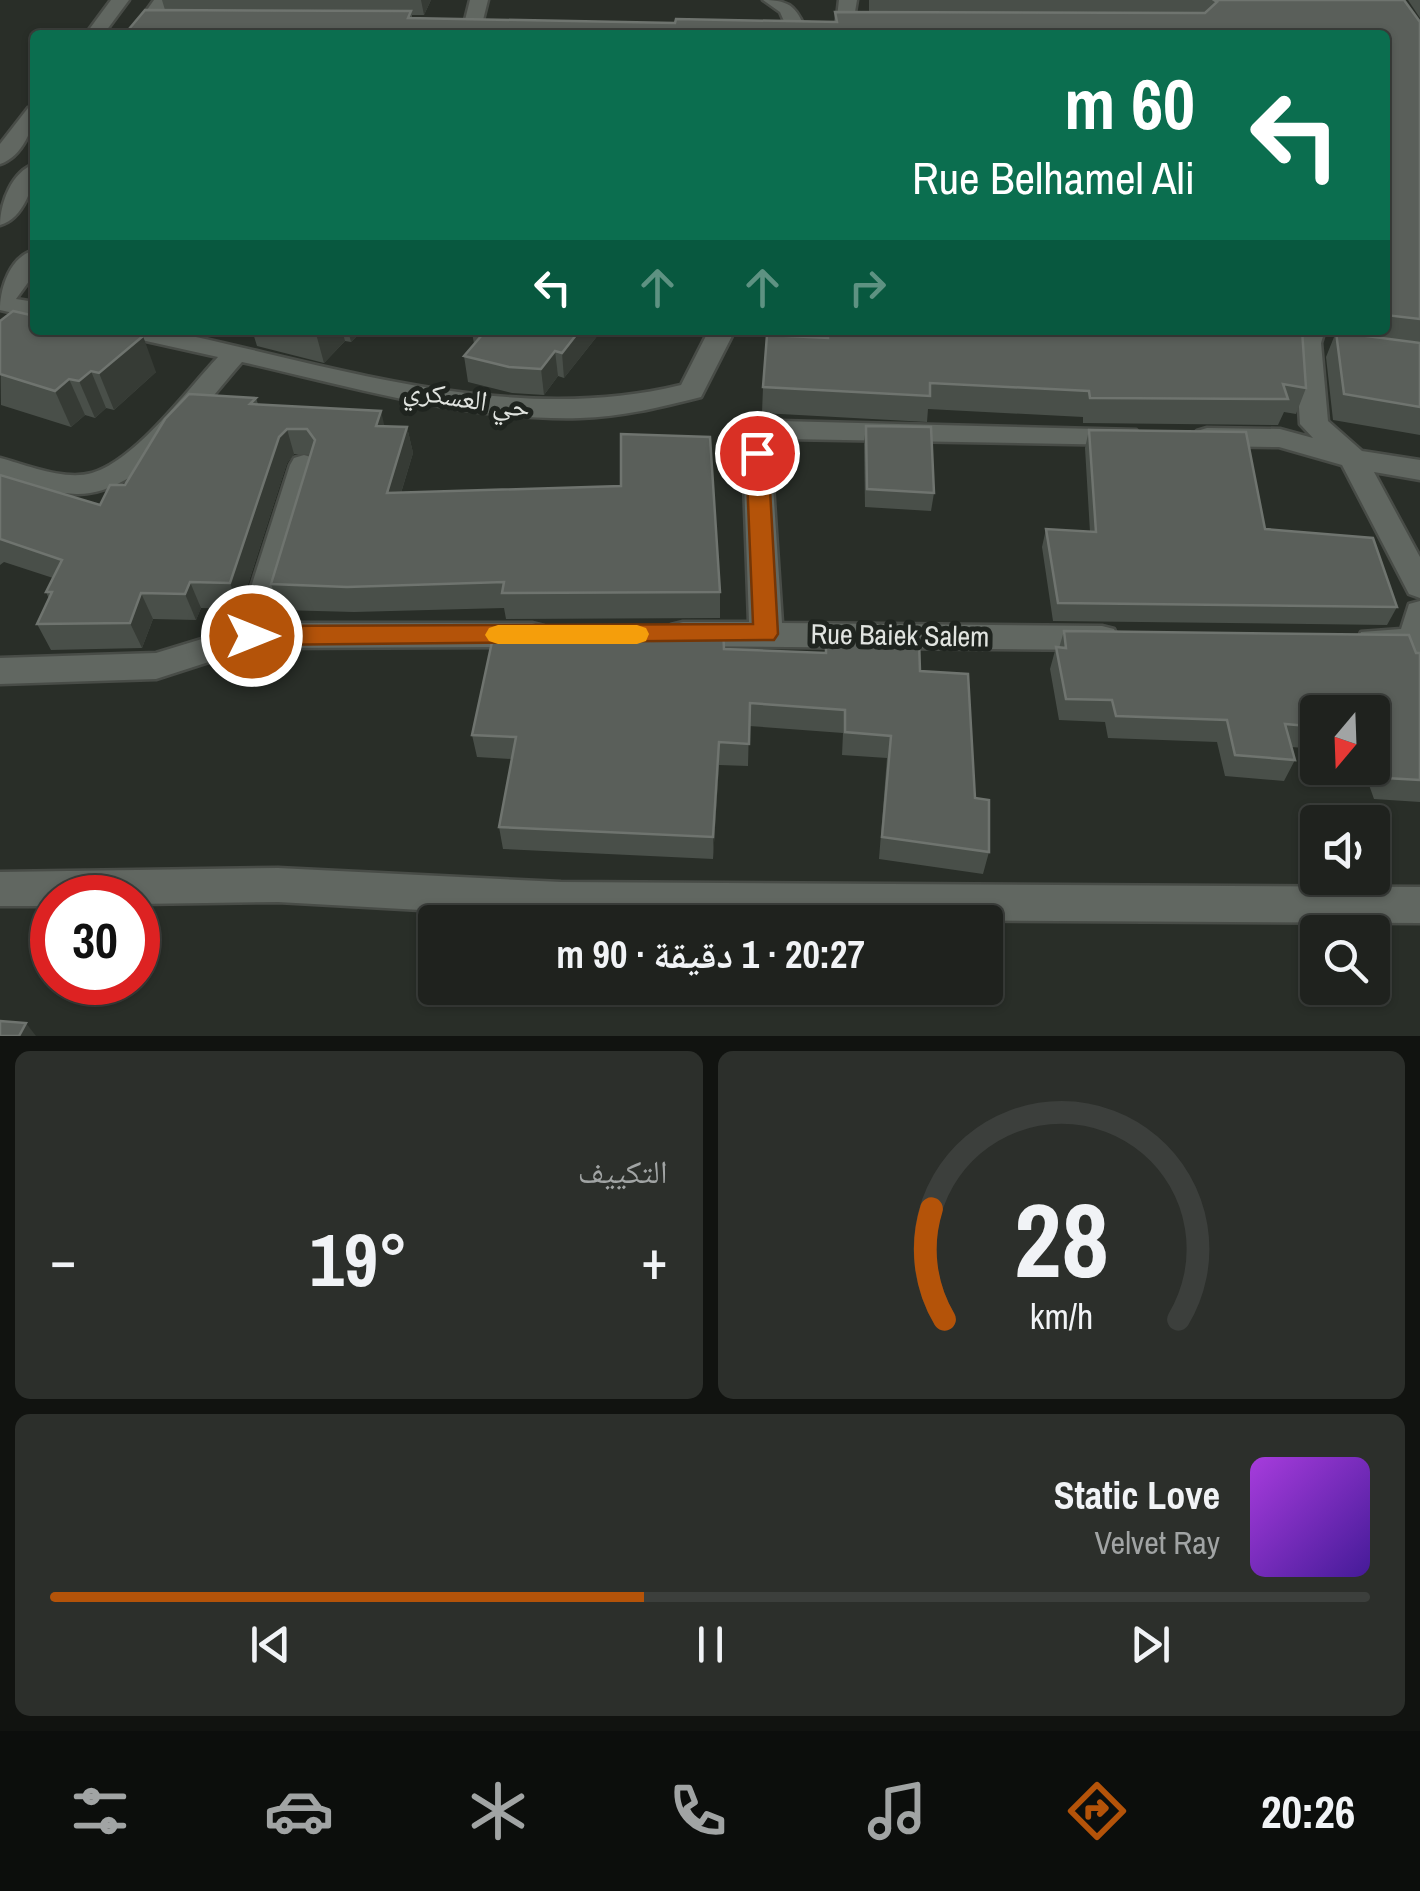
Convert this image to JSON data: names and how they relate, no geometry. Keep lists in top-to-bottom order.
{
  "streets": {
    "street": ["حي العسكري", "Rue Baiek Salem"]
  },
  "north": "bottom",
  "page": {
    "turn": ["60 m", "Rue Belhamel Ali"],
    "limit": "30",
    "trip": "20:27 · 1 دقيقة · 90 m",
    "tile": "التكييف",
    "heat": ["−", "19°", "+"],
    "song": ["Static Love", "Velvet Ray"],
    "tabs": "20:26",
    "gauge": ["28", "km/h"]
  }
}
